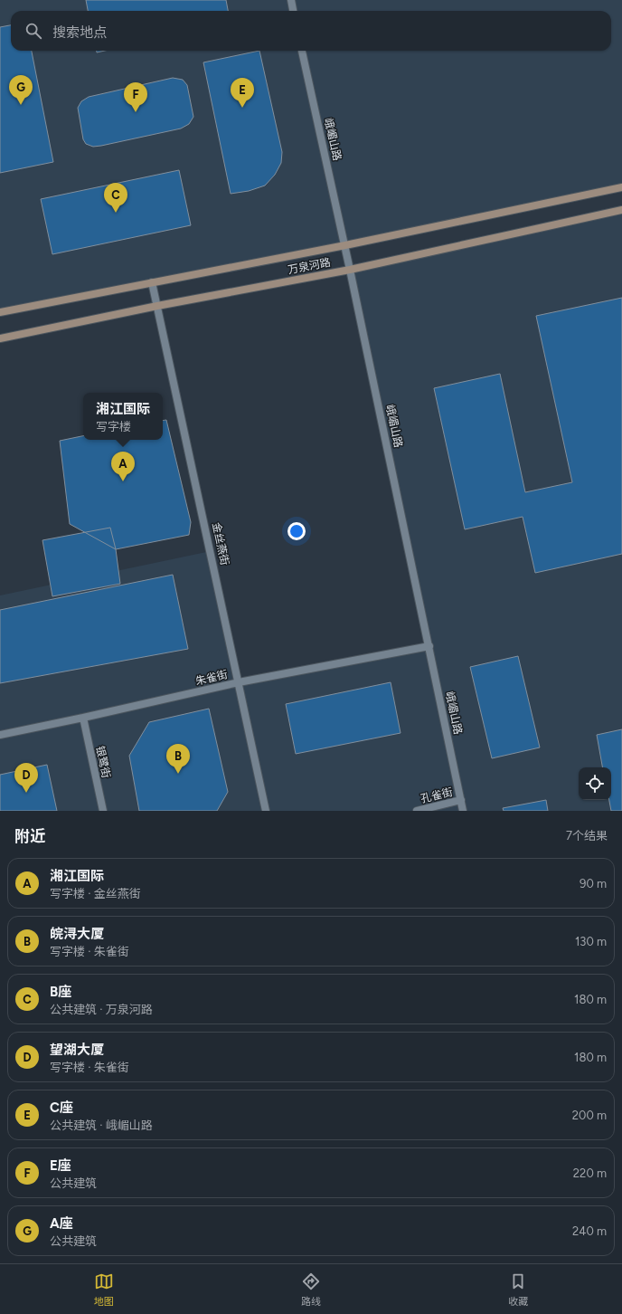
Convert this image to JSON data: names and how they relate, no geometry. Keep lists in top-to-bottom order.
{
  "streets": {
    "street": [
      "峨嵋山路",
      "万泉河路",
      "金丝燕街",
      "朱雀街",
      "银鹭街",
      "孔雀街"
    ]
  },
  "crossings": [
    ["峨嵋山路", "万泉河路"],
    ["峨嵋山路", "朱雀街"],
    ["峨嵋山路", "孔雀街"],
    ["万泉河路", "金丝燕街"],
    ["金丝燕街", "朱雀街"],
    ["朱雀街", "银鹭街"]
  ],
  "page": {
    "search": "搜索地点",
    "pins": [
      "G",
      "E",
      "F",
      "C",
      "A",
      "B",
      "D"
    ],
    "popup": ["湘江国际", "写字楼"],
    "heading": ["附近", "7个结果"],
    "list": [
      {
        "mark": "A",
        "name": "湘江国际",
        "note": "写字楼 · 金丝燕街",
        "value": "90 m"
      },
      {
        "mark": "B",
        "name": "皖浔大厦",
        "note": "写字楼 · 朱雀街",
        "value": "130 m"
      },
      {
        "mark": "C",
        "name": "B座",
        "note": "公共建筑 · 万泉河路",
        "value": "180 m"
      },
      {
        "mark": "D",
        "name": "望湖大厦",
        "note": "写字楼 · 朱雀街",
        "value": "180 m"
      },
      {
        "mark": "E",
        "name": "C座",
        "note": "公共建筑 · 峨嵋山路",
        "value": "200 m"
      },
      {
        "mark": "F",
        "name": "E座",
        "note": "公共建筑",
        "value": "220 m"
      },
      {
        "mark": "G",
        "name": "A座",
        "note": "公共建筑",
        "value": "240 m"
      }
    ],
    "nav": ["地图", "路线", "收藏"]
  }
}
